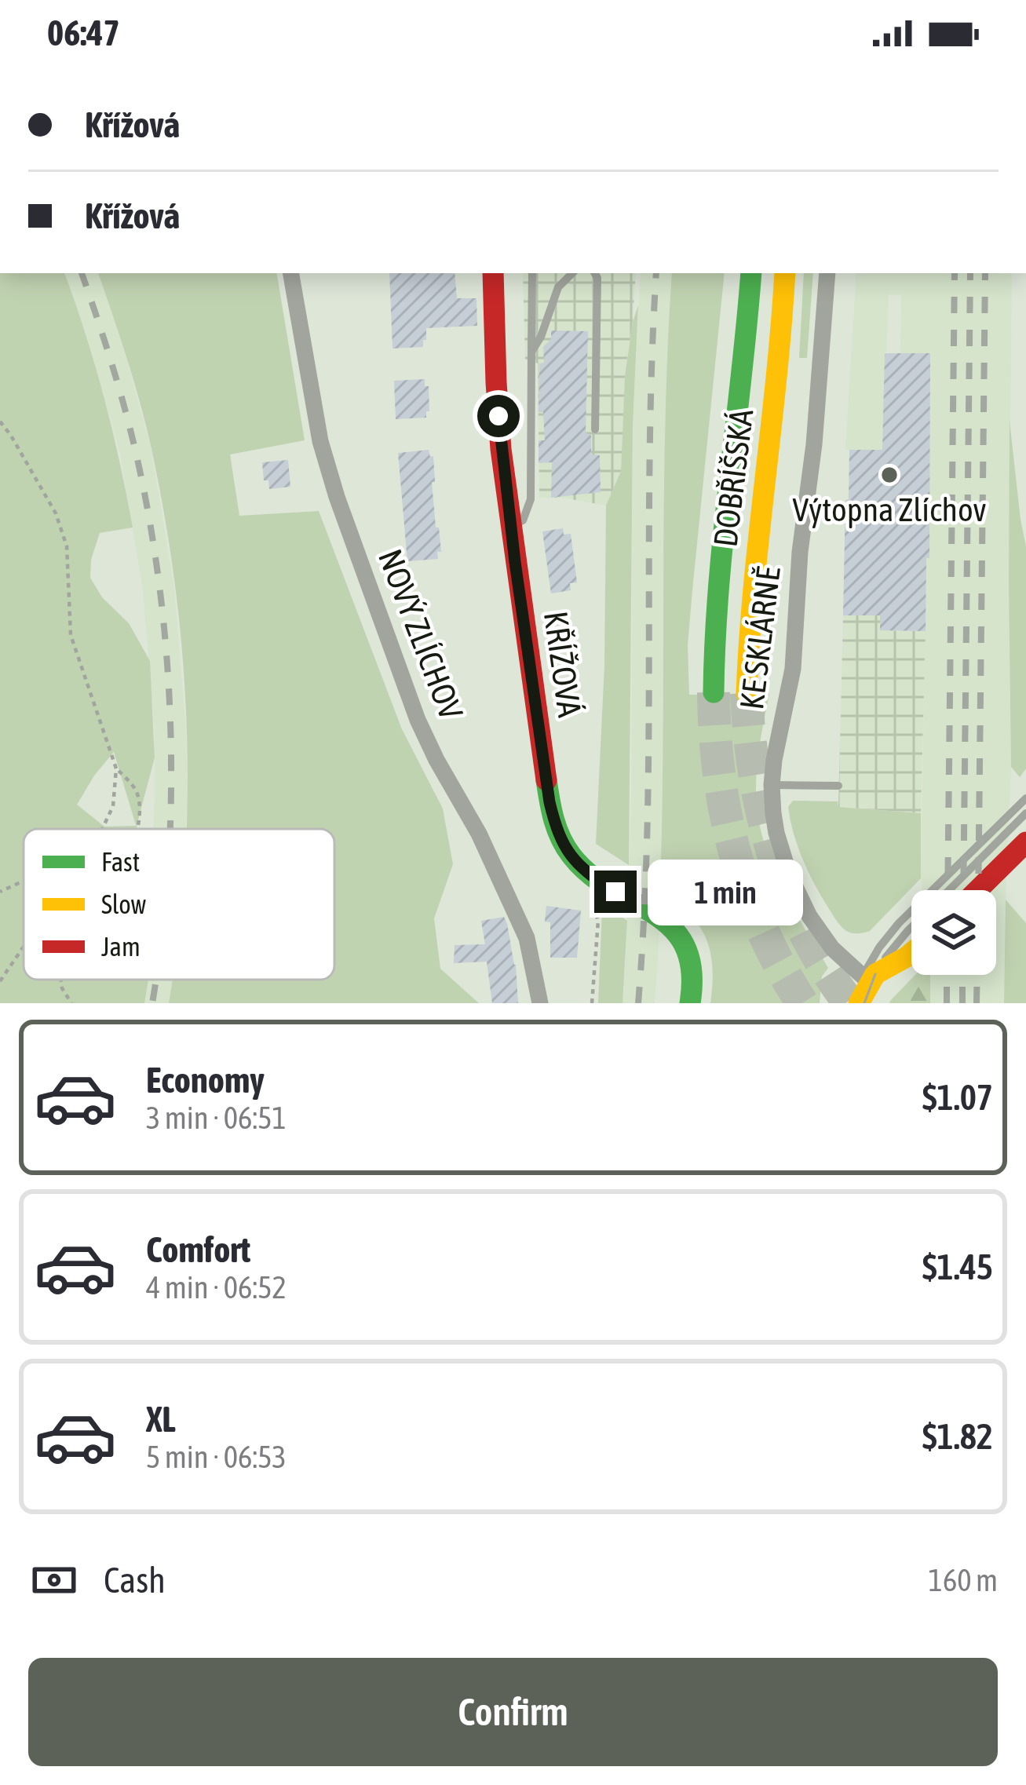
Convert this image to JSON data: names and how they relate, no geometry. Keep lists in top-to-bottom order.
{
  "streets": {
    "main road": ["DOBŘÍŠSKÁ", "KŘÍŽOVÁ"],
    "street": ["NOVÝ ZLÍCHOV", "KE SKLÁRNĚ"]
  },
  "places": ["Výtopna Zlíchov"],
  "legend": ["Fast", "Slow", "Jam"],
  "page": {
    "status": "06:47",
    "banner": ["Křížová", "Křížová"],
    "bubble": "1 min",
    "list": [
      {
        "name": "Economy",
        "note": "3 min · 06:51",
        "value": "$1.07"
      },
      {
        "name": "Comfort",
        "note": "4 min · 06:52",
        "value": "$1.45"
      },
      {
        "name": "XL",
        "note": "5 min · 06:53",
        "value": "$1.82"
      }
    ],
    "pay": ["Cash", "160 m"],
    "buttons": "Confirm"
  }
}
